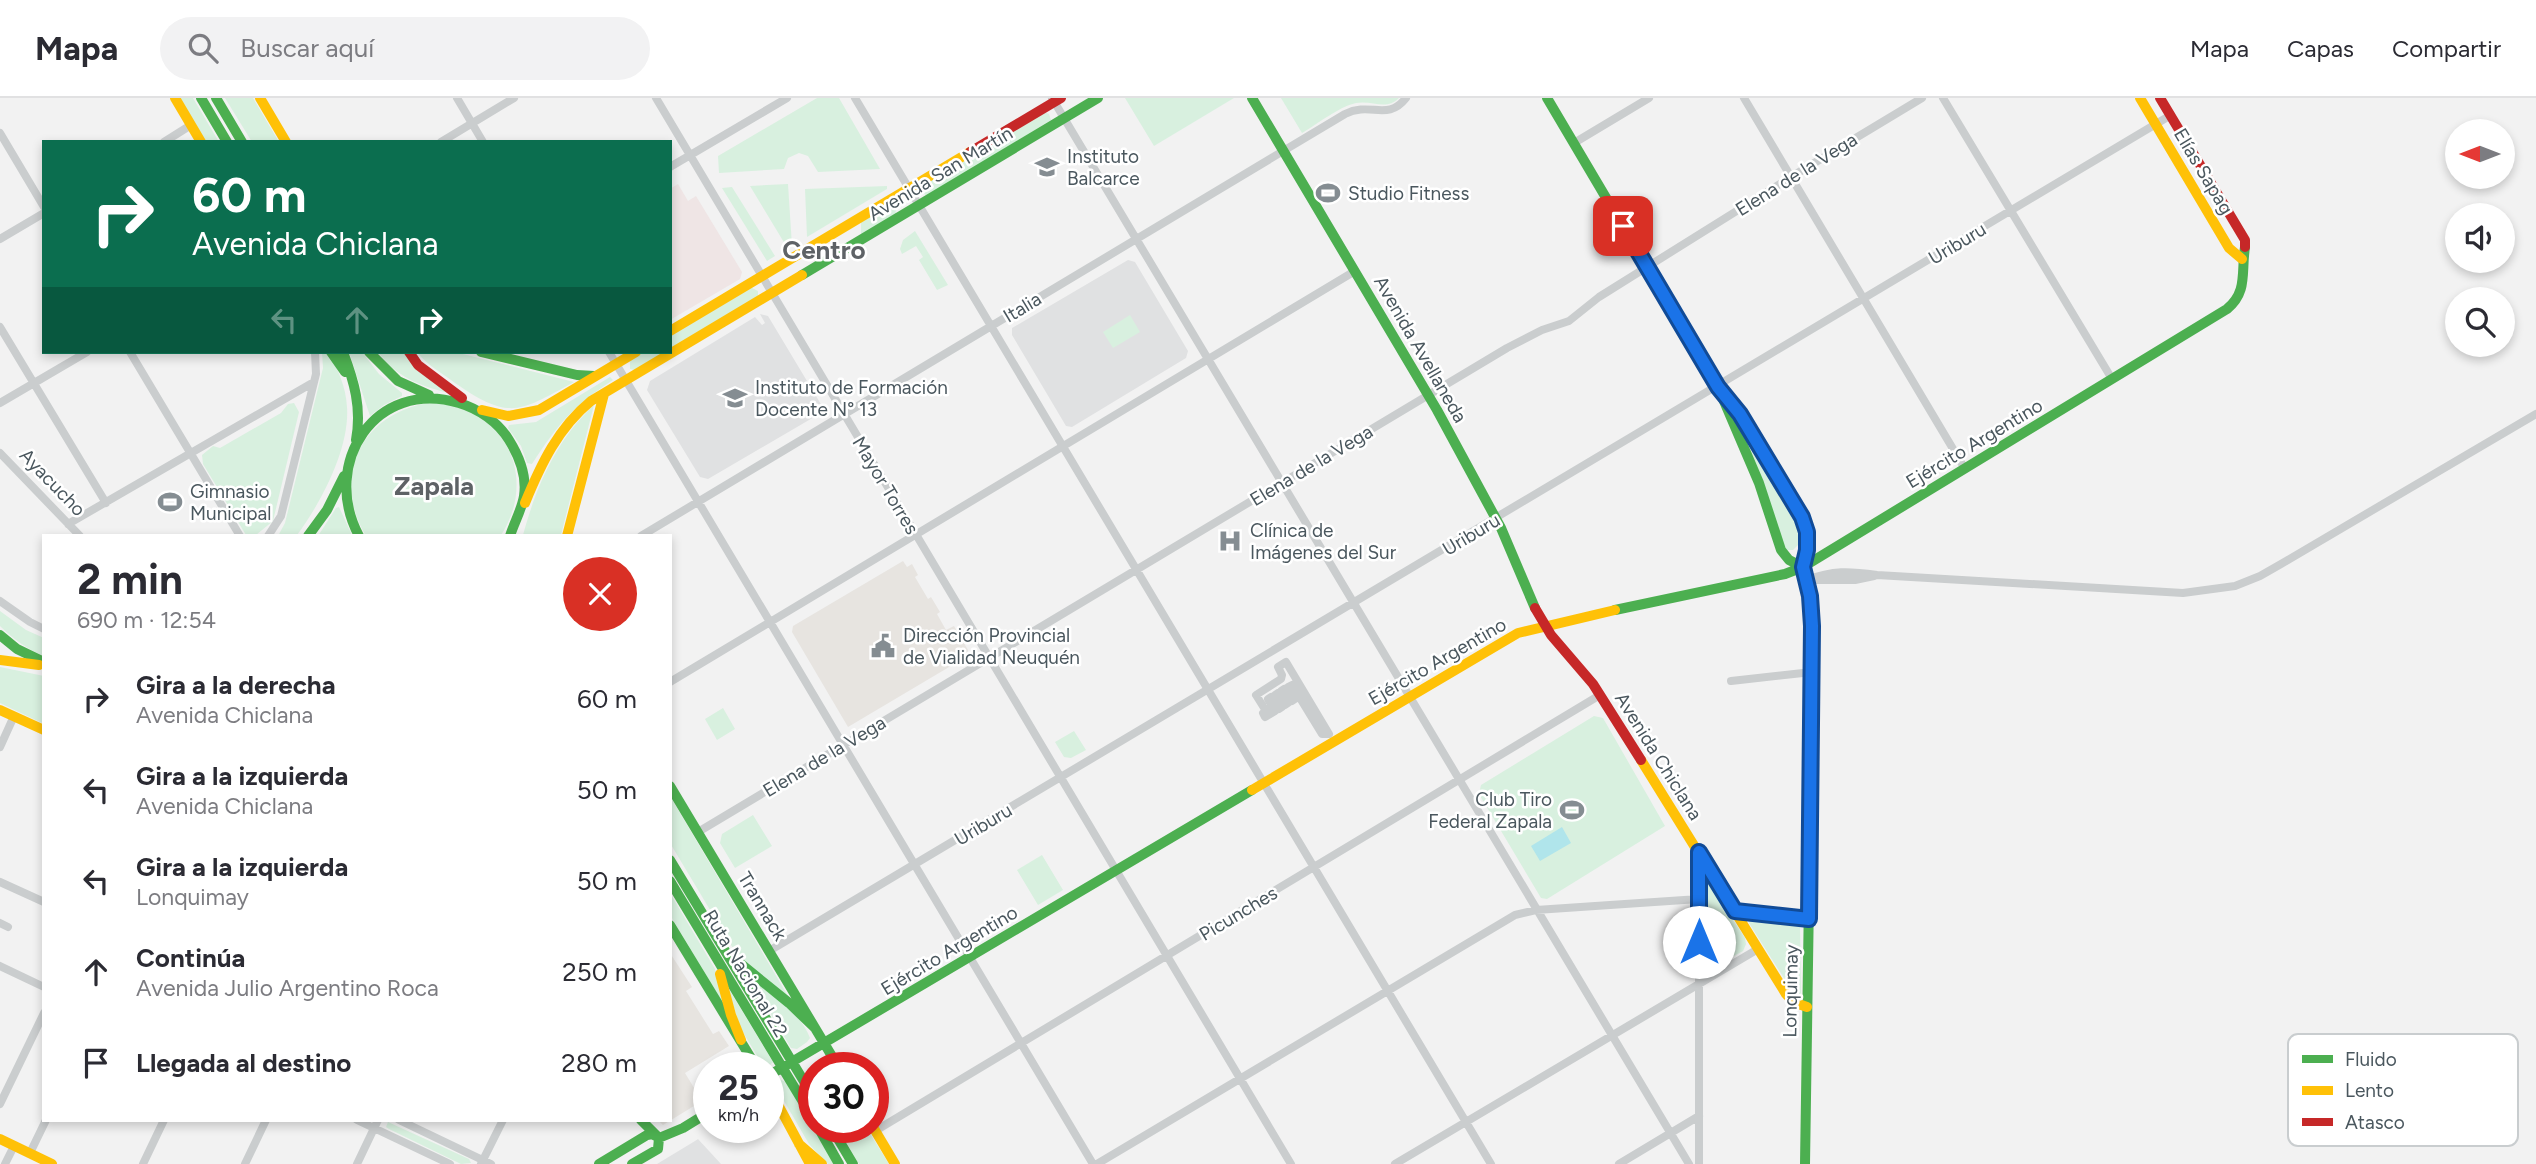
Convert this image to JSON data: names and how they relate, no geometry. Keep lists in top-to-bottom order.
{
  "streets": {
    "main road": [
      "Elías Sapag",
      "Avenida San Martín",
      "Avenida Avellaneda",
      "Ejército Argentino",
      "Avenida Chiclana",
      "Trannack",
      "Ruta Nacional 22",
      "Lonquimay"
    ],
    "street": [
      "Elena de la Vega",
      "Uriburu",
      "Italia",
      "Ayacucho",
      "Mayor Torres",
      "Picunches"
    ]
  },
  "crossings": [
    ["Elías Sapag", "Uriburu"],
    ["Elías Sapag", "Ejército Argentino"],
    ["Avenida San Martín", "Mayor Torres"],
    ["Elena de la Vega", "Avenida Avellaneda"],
    ["Elena de la Vega", "Mayor Torres"],
    ["Elena de la Vega", "Trannack"],
    ["Uriburu", "Avenida Avellaneda"],
    ["Uriburu", "Mayor Torres"],
    ["Uriburu", "Trannack"],
    ["Italia", "Avenida Avellaneda"],
    ["Italia", "Mayor Torres"],
    ["Avenida Avellaneda", "Ejército Argentino"],
    ["Avenida Avellaneda", "Avenida Chiclana"],
    ["Ejército Argentino", "Mayor Torres"],
    ["Ejército Argentino", "Avenida Chiclana"],
    ["Ejército Argentino", "Trannack"],
    ["Ejército Argentino", "Ruta Nacional 22"],
    ["Ejército Argentino", "Lonquimay"],
    ["Mayor Torres", "Picunches"],
    ["Avenida Chiclana", "Picunches"],
    ["Avenida Chiclana", "Lonquimay"]
  ],
  "districts": ["Centro", "Zapala"],
  "places": {
    "school or university": ["Instituto Balcarce", "Instituto de Formación Docente N° 13"],
    "sports": ["Studio Fitness", "Gimnasio Municipal", "Club Tiro Federal Zapala"],
    "hospital": ["Clínica de Imágenes del Sur"],
    "public building": ["Dirección Provincial de Vialidad Neuquén"]
  },
  "legend": ["Fluido", "Lento", "Atasco"],
  "north": "left",
  "page": {
    "header": "Mapa",
    "search": "Buscar aquí",
    "nav": ["Mapa", "Capas", "Compartir"],
    "turn": ["60 m", "Avenida Chiclana"],
    "heading": ["2 min", "690 m · 12:54"],
    "list": [
      {
        "name": "Gira a la derecha",
        "note": "Avenida Chiclana",
        "value": "60 m"
      },
      {
        "name": "Gira a la izquierda",
        "note": "Avenida Chiclana",
        "value": "50 m"
      },
      {
        "name": "Gira a la izquierda",
        "note": "Lonquimay",
        "value": "50 m"
      },
      {
        "name": "Continúa",
        "note": "Avenida Julio Argentino Roca",
        "value": "250 m"
      },
      {
        "name": "Llegada al destino",
        "value": "280 m"
      }
    ],
    "speed": "25 km/h",
    "limit": "30"
  }
}
